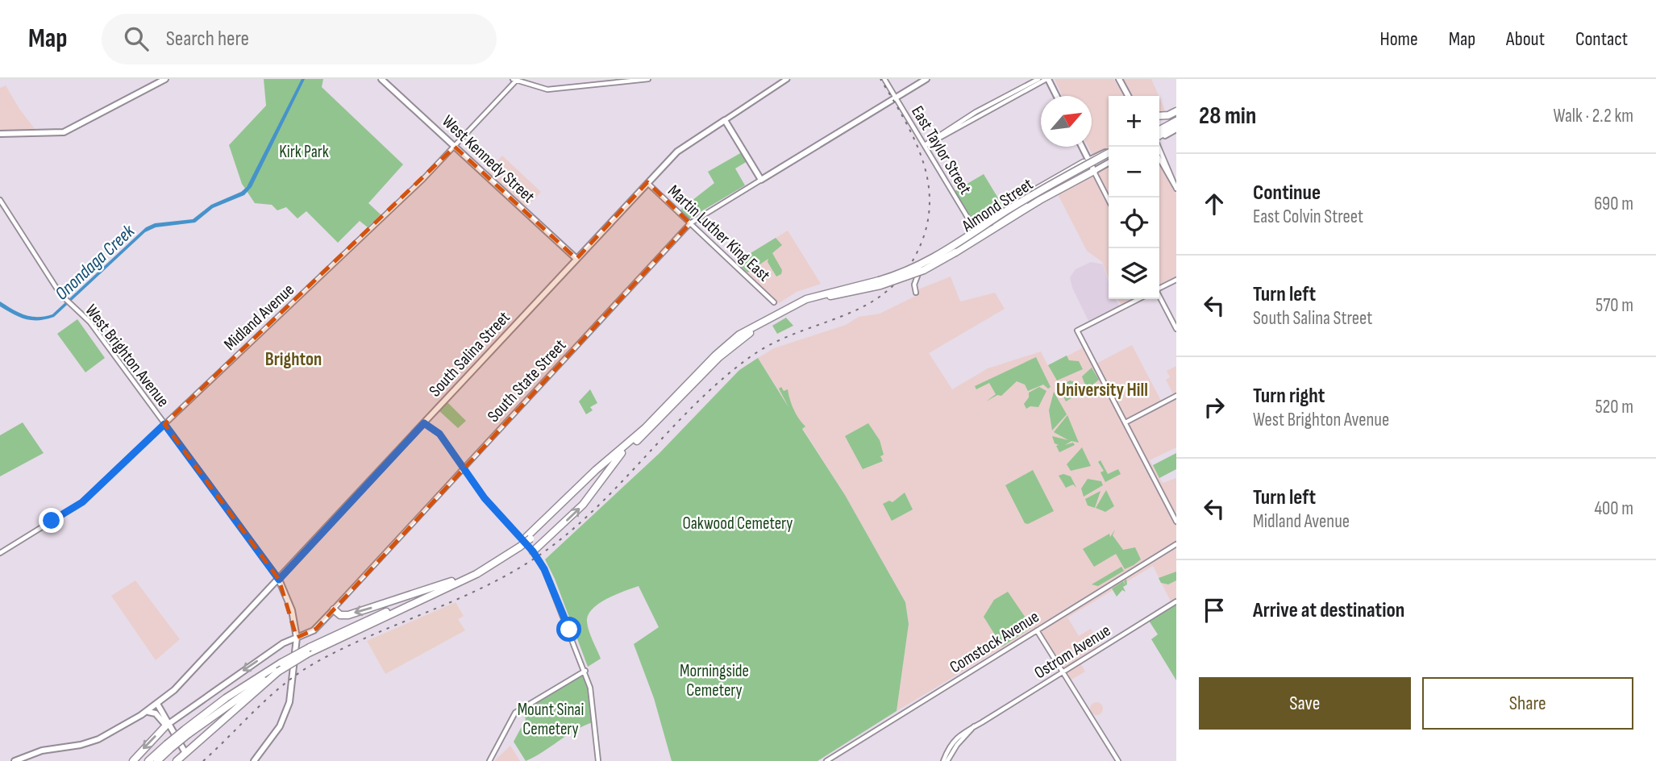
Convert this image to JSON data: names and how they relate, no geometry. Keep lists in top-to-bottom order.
{
  "streets": {
    "main road": [
      "West Kennedy Street",
      "Almond Street",
      "South Salina Street",
      "South State Street"
    ],
    "street": [
      "East Taylor Street",
      "Martin Luther King East",
      "Midland Avenue",
      "West Brighton Avenue",
      "Comstock Avenue",
      "Ostrom Avenue"
    ]
  },
  "crossings": [
    ["East Taylor Street", "Almond Street"],
    ["East Taylor Street", "South State Street"],
    ["West Kennedy Street", "Midland Avenue"],
    ["West Kennedy Street", "South Salina Street"],
    ["Martin Luther King East", "South Salina Street"],
    ["Martin Luther King East", "South State Street"],
    ["Midland Avenue", "West Brighton Avenue"],
    ["South Salina Street", "West Brighton Avenue"]
  ],
  "districts": ["Brighton", "University Hill"],
  "water": ["Onondaga Creek"],
  "parks": [
    "Kirk Park",
    "Oakwood Cemetery",
    "Morningside Cemetery",
    "Mount Sinai Cemetery"
  ],
  "north": "top right",
  "page": {
    "header": "Map",
    "search": "Search here",
    "nav": [
      "Home",
      "Map",
      "About",
      "Contact"
    ],
    "heading": ["28 min", "Walk · 2.2 km"],
    "map_buttons": ["+", "−"],
    "list": [
      ["Continue", "East Colvin Street", "690 m"],
      ["Turn left", "South Salina Street", "570 m"],
      ["Turn right", "West Brighton Avenue", "520 m"],
      ["Turn left", "Midland Avenue", "400 m"],
      "Arrive at destination"
    ],
    "buttons": ["Save", "Share"]
  }
}
